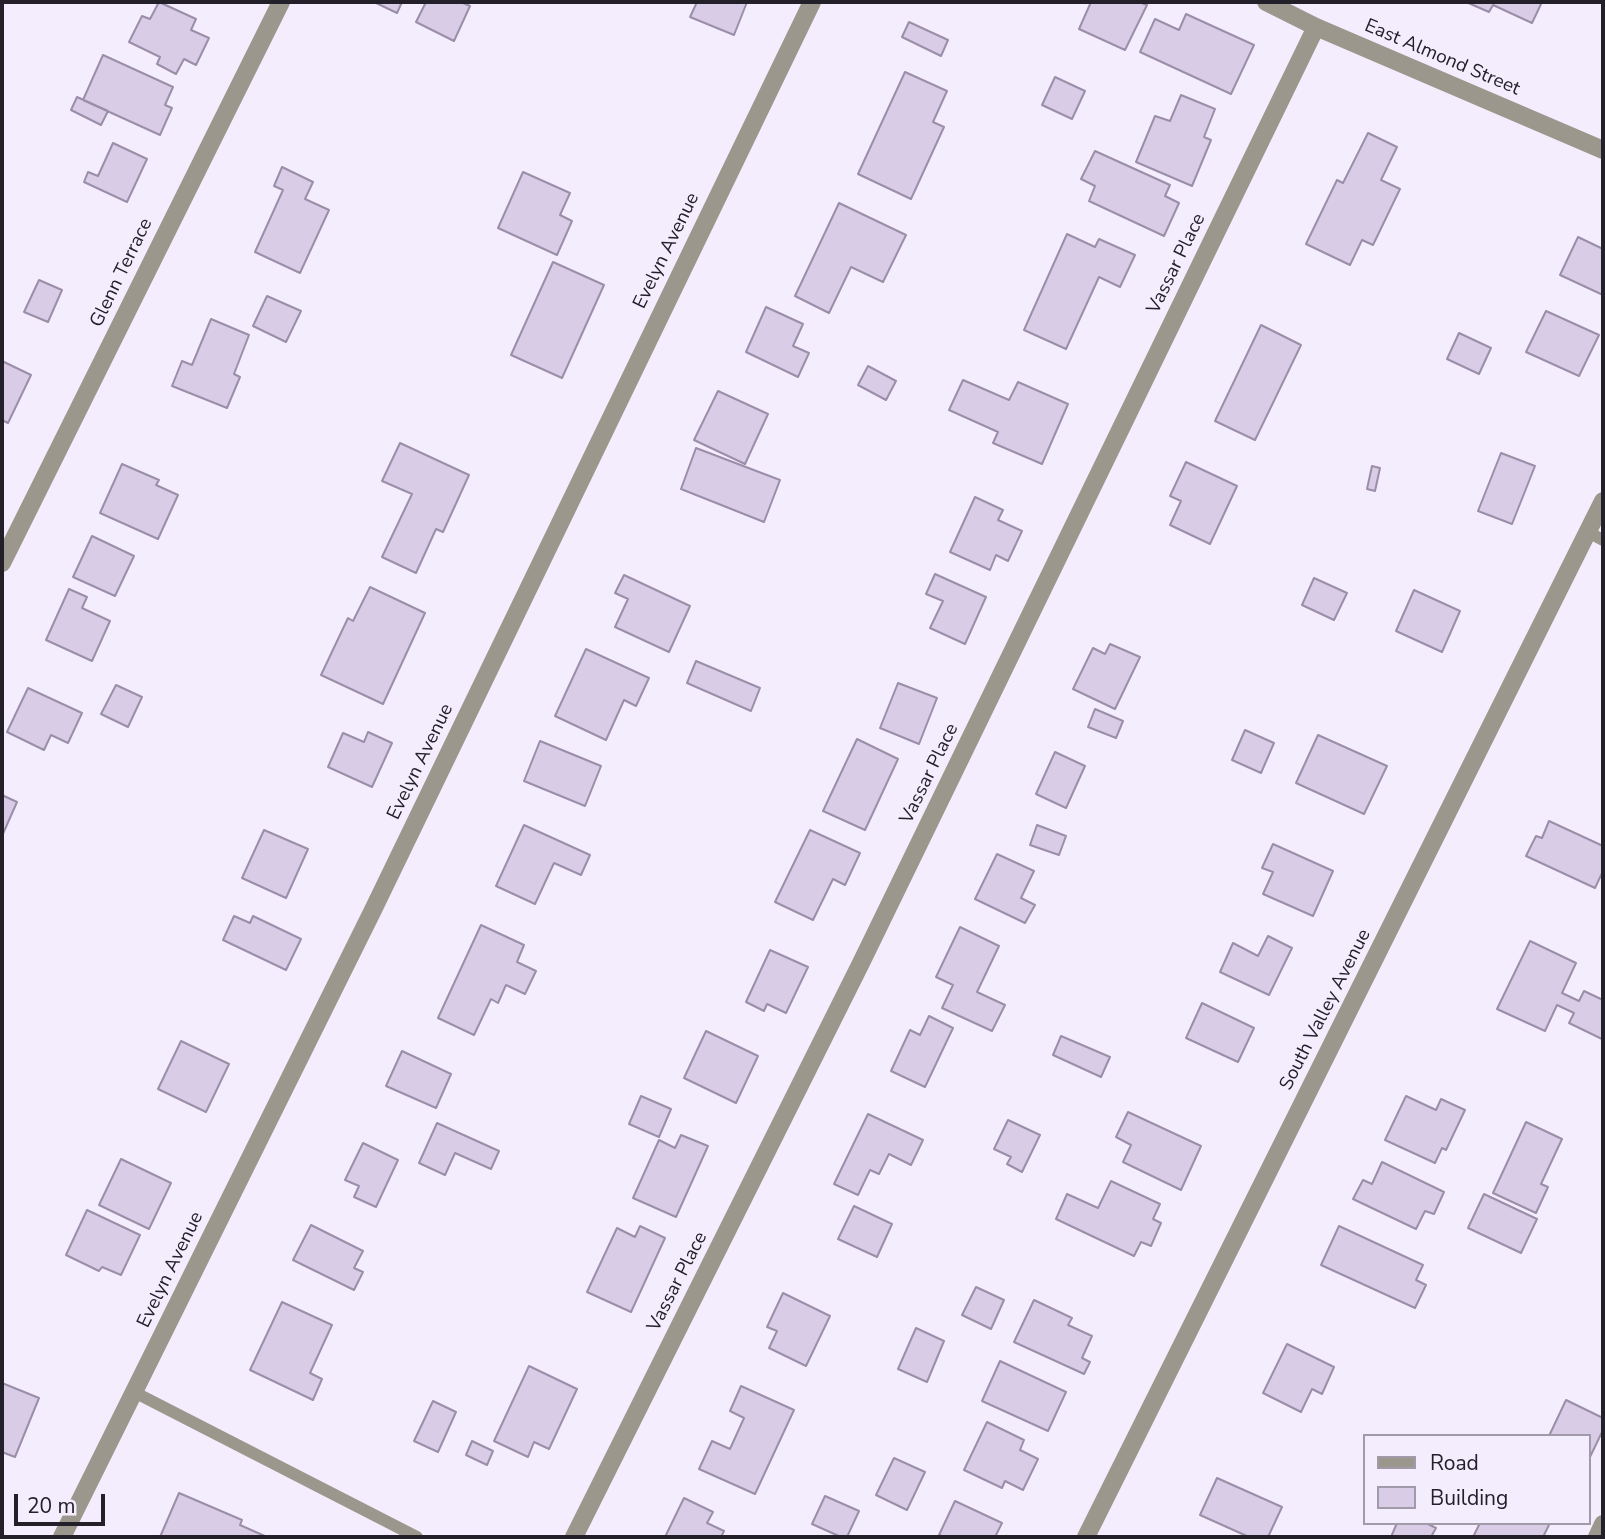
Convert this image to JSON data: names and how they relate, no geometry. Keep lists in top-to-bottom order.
{
  "streets": {
    "street": [
      "East Almond Street",
      "Evelyn Avenue",
      "Vassar Place",
      "Glenn Terrace",
      "South Valley Avenue"
    ]
  },
  "crossings": [
    ["East Almond Street", "Vassar Place"]
  ],
  "legend": ["Road", "Building"],
  "scale_bar": "20 m"
}
